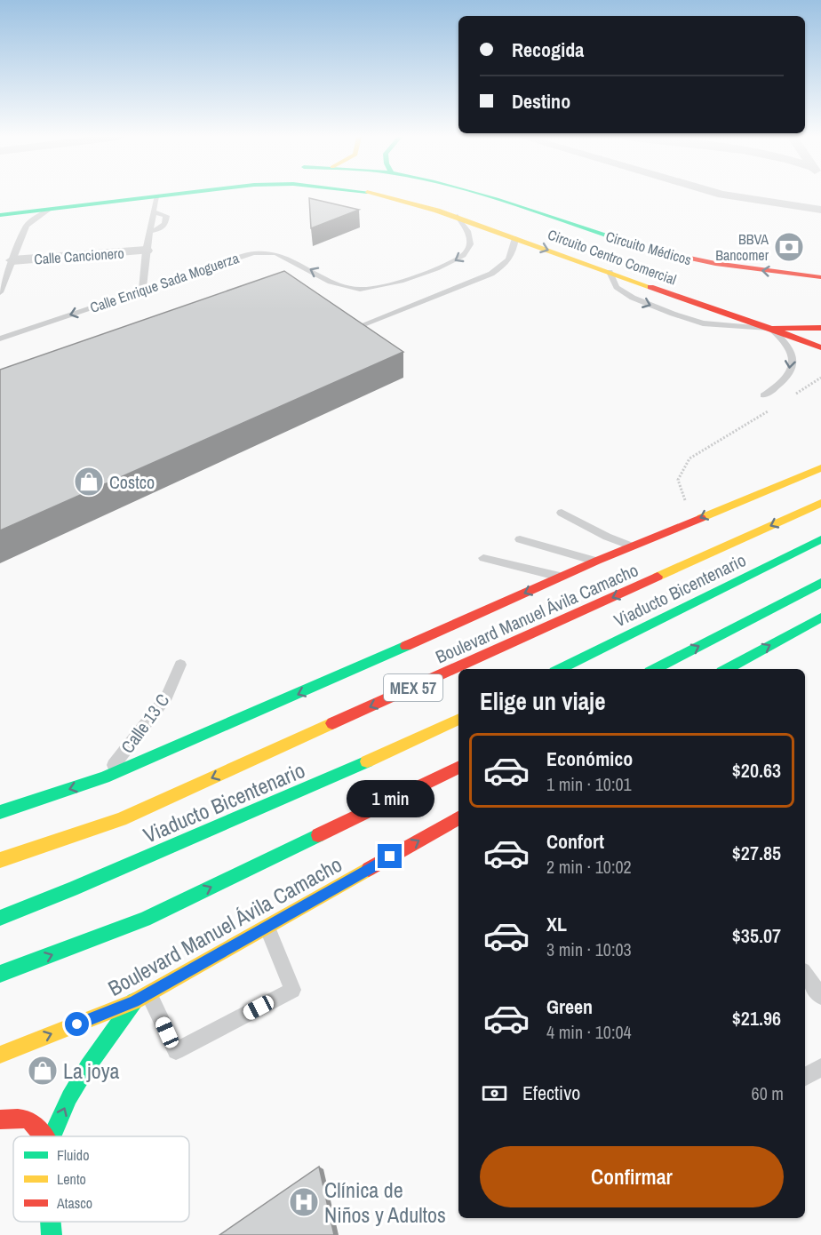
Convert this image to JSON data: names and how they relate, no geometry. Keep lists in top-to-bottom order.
{
  "streets": {
    "main road": [
      "Circuito Médicos",
      "Circuito Centro Comercial",
      "Viaducto Bicentenario",
      "Boulevard Manuel Ávila Camacho",
      "MEX 57"
    ],
    "street": ["Calle Cancionero"],
    "lane": ["Calle Enrique Sada Moguerza", "Calle 13 C"]
  },
  "crossings": [
    ["Circuito Centro Comercial", "Calle Enrique Sada Moguerza"],
    ["Boulevard Manuel Ávila Camacho", "Calle 13 C"]
  ],
  "places": {
    "bank": ["BBVA Bancomer"],
    "shop": ["Costco", "La joya"],
    "hospital": ["Clínica de Niños y Adultos"]
  },
  "legend": ["Fluido", "Lento", "Atasco"],
  "page": {
    "banner": ["Recogida", "Destino"],
    "heading": "Elige un viaje",
    "list": [
      {
        "name": "Económico",
        "note": "1 min · 10:01",
        "value": "$20.63"
      },
      {
        "name": "Confort",
        "note": "2 min · 10:02",
        "value": "$27.85"
      },
      {
        "name": "XL",
        "note": "3 min · 10:03",
        "value": "$35.07"
      },
      {
        "name": "Green",
        "note": "4 min · 10:04",
        "value": "$21.96"
      }
    ],
    "bubble": "1 min",
    "pay": ["Efectivo", "60 m"],
    "buttons": "Confirmar"
  }
}
